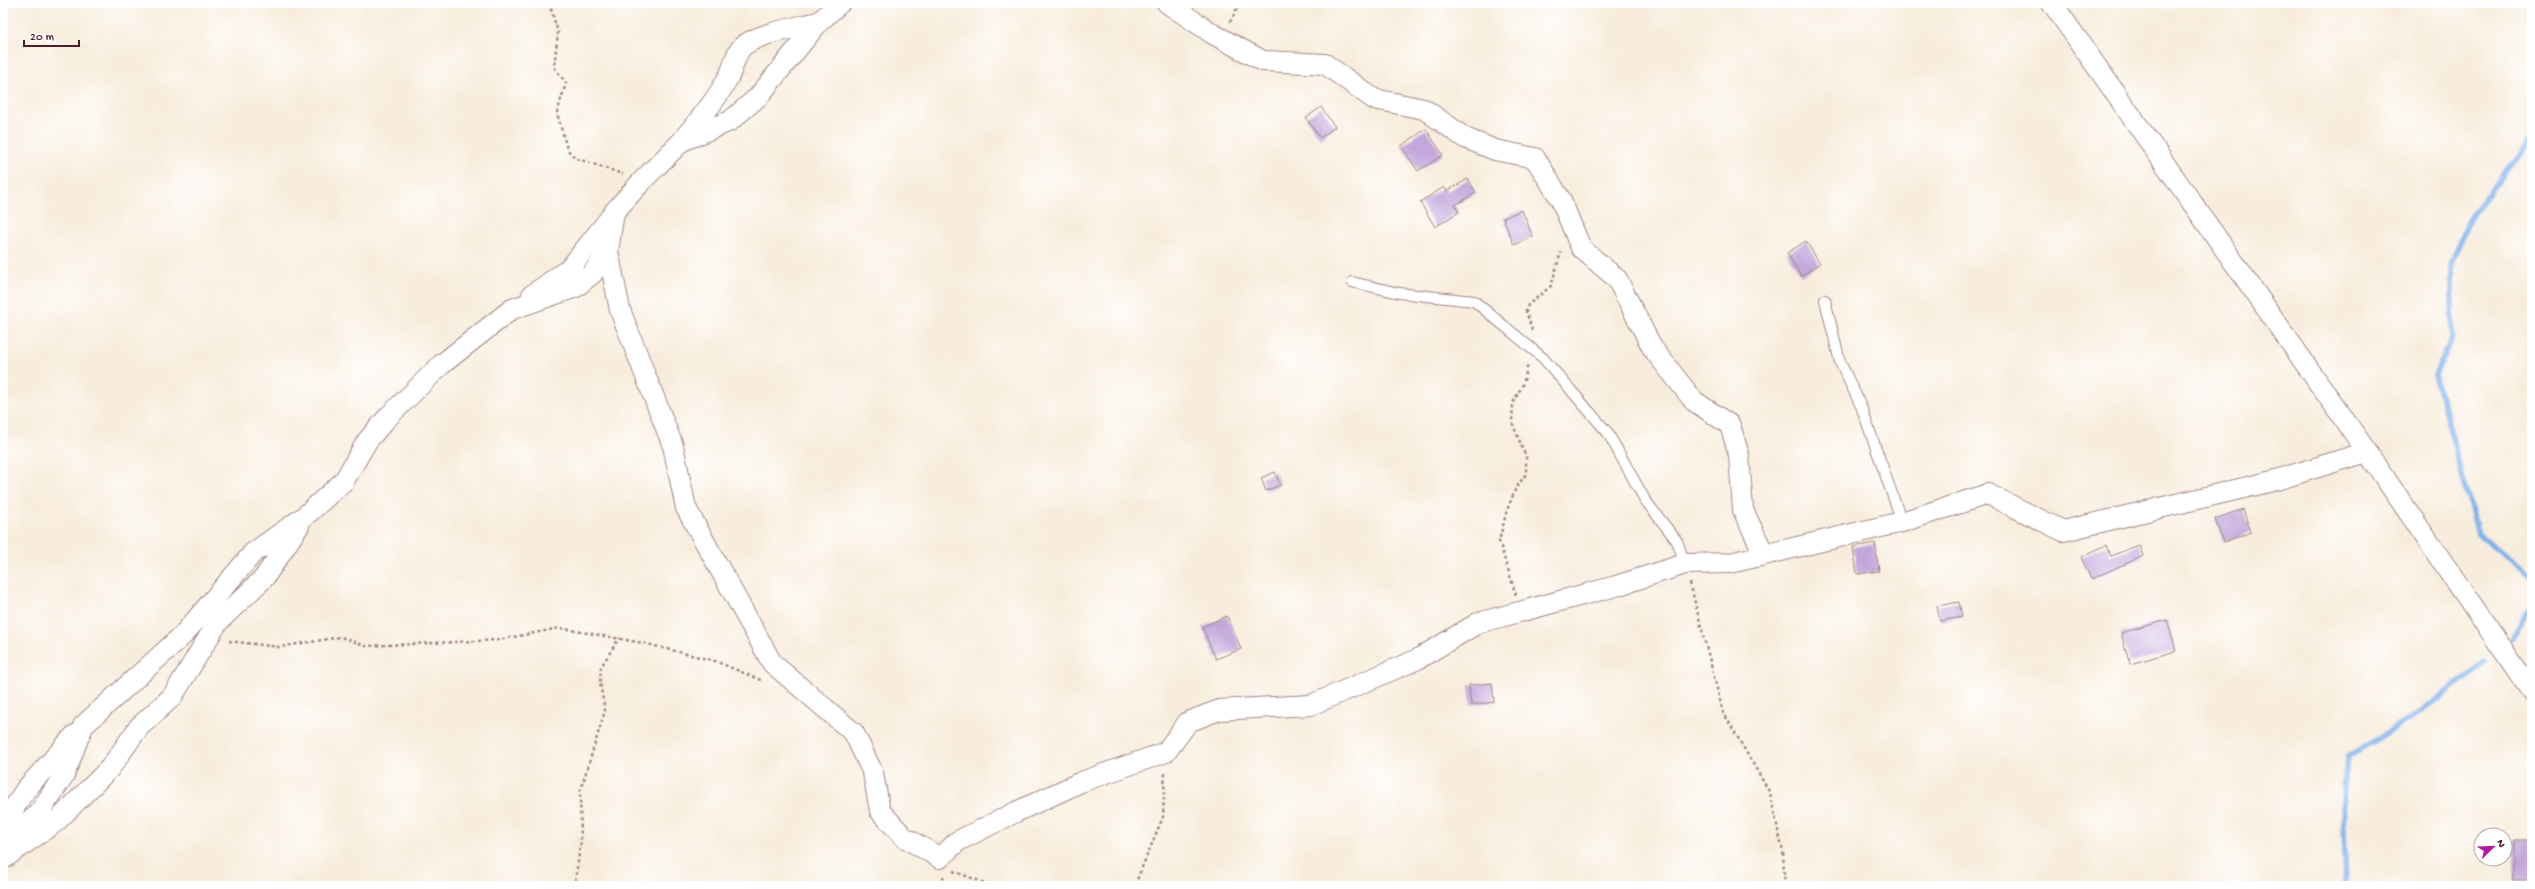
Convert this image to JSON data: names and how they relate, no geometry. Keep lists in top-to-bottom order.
{
  "scale_bar": "20 m",
  "north": "top right"
}
